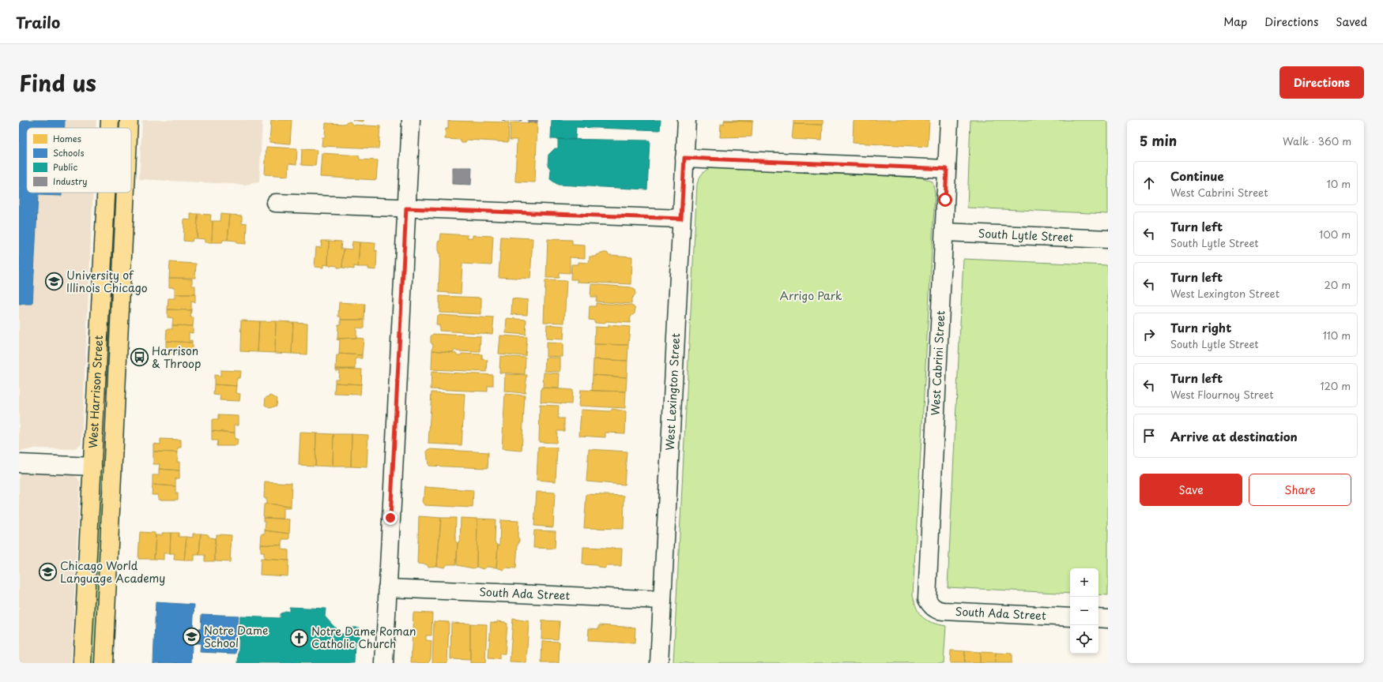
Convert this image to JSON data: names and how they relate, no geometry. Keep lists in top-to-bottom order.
{
  "streets": {
    "main road": ["West Harrison Street"],
    "street": [
      "South Lytle Street",
      "West Cabrini Street",
      "West Lexington Street",
      "South Ada Street"
    ]
  },
  "crossings": [
    ["South Lytle Street", "West Cabrini Street"],
    ["West Cabrini Street", "South Ada Street"],
    ["West Lexington Street", "South Ada Street"]
  ],
  "parks": ["Arrigo Park"],
  "places": {
    "school or university": ["University of Illinois Chicago", "Chicago World Language Academy", "Notre Dame School"],
    "bus stop": ["Harrison & Throop"],
    "church": ["Notre Dame Roman Catholic Church"]
  },
  "legend": [
    "Homes",
    "Schools",
    "Public",
    "Industry"
  ],
  "page": {
    "header": "Trailo",
    "nav": ["Map", "Directions", "Saved"],
    "title": "Find us",
    "buttons": [
      "Directions",
      ["Save", "Share"]
    ],
    "heading": ["5 min", "Walk · 360 m"],
    "list": [
      ["Continue", "West Cabrini Street", "10 m"],
      ["Turn left", "South Lytle Street", "100 m"],
      ["Turn left", "West Lexington Street", "20 m"],
      ["Turn right", "South Lytle Street", "110 m"],
      ["Turn left", "West Flournoy Street", "120 m"],
      "Arrive at destination"
    ],
    "map_buttons": ["+", "−"]
  }
}
